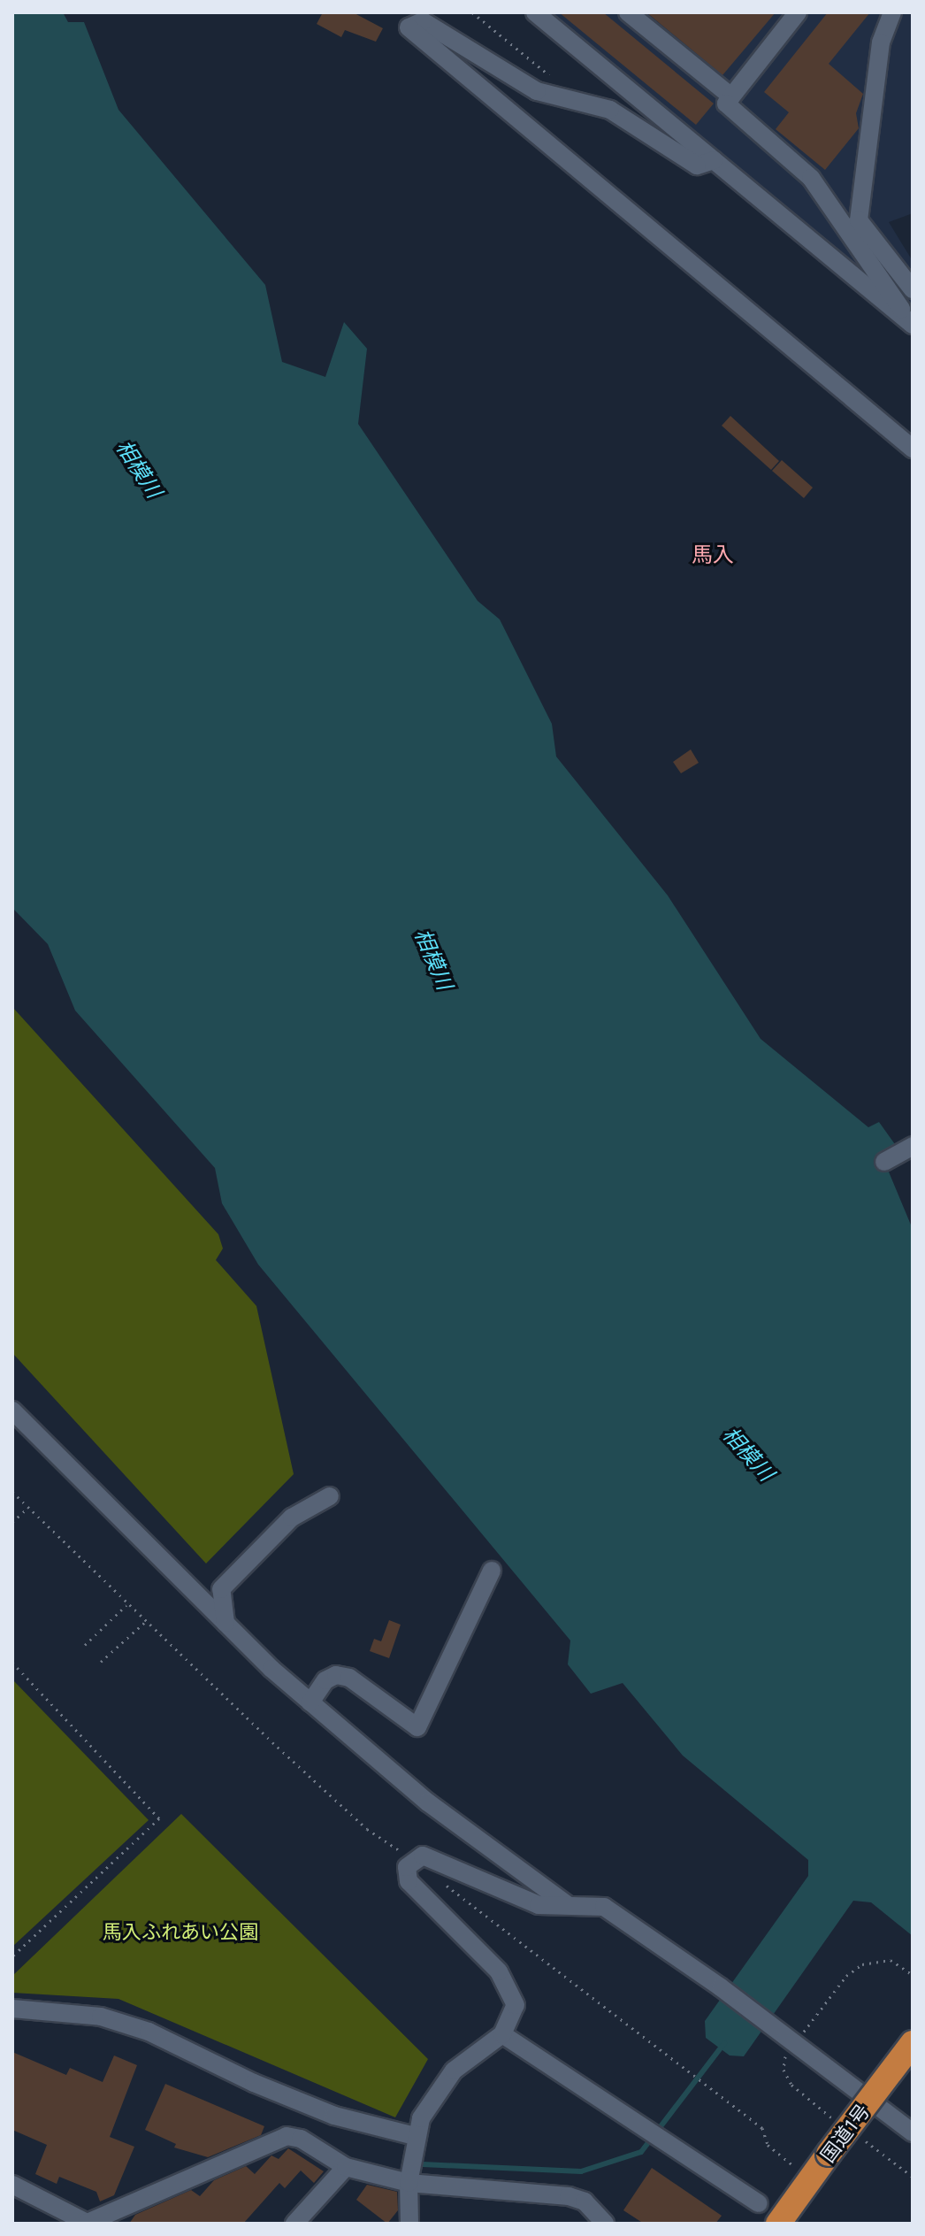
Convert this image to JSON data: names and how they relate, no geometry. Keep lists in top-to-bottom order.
{
  "streets": {
    "highway": ["国道1号"]
  },
  "districts": ["馬入"],
  "water": ["相模川"],
  "parks": ["馬入ふれあい公園"]
}
